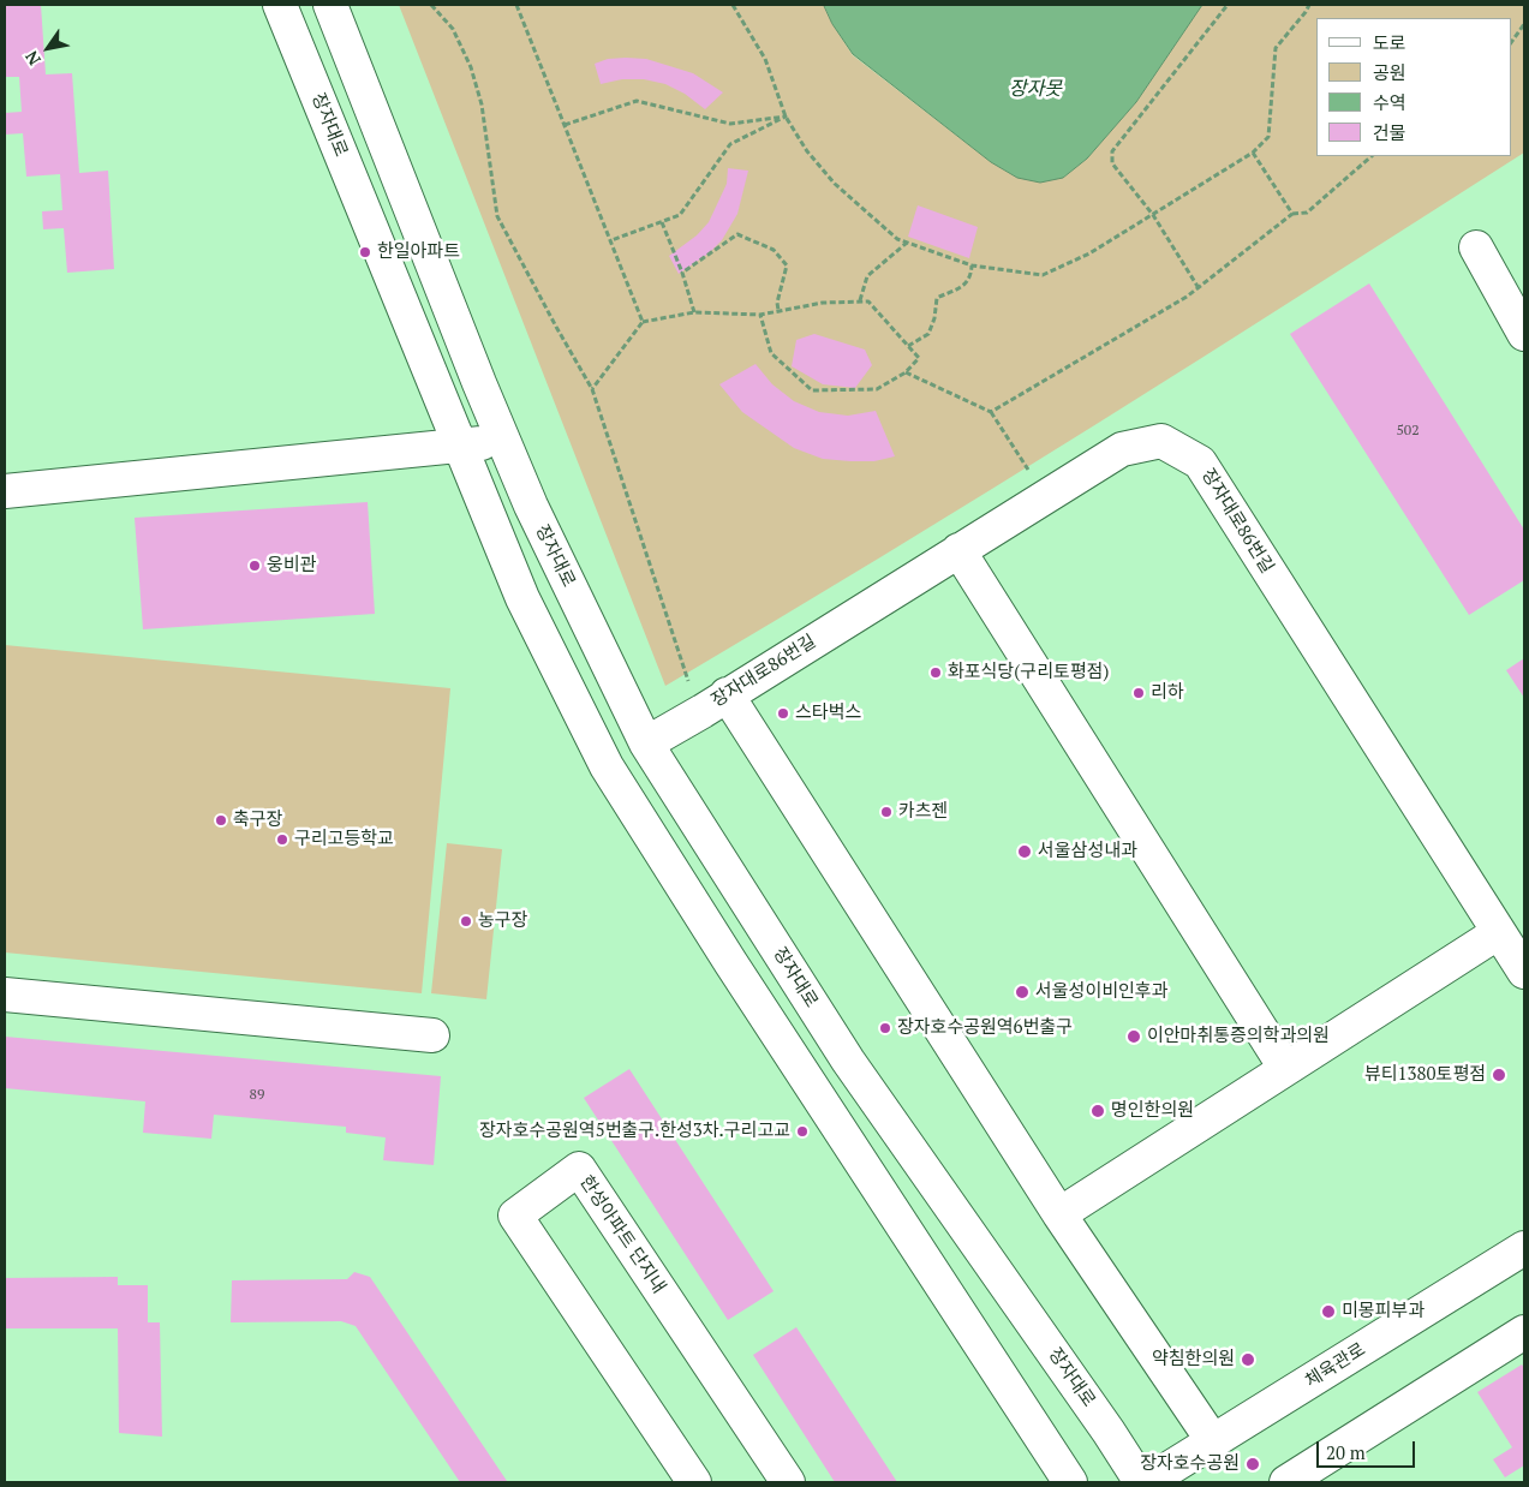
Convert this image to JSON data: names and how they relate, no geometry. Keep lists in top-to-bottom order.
{
  "streets": {
    "street": [
      "장자대로",
      "장자대로86번길",
      "한성아파트 단지내",
      "체육관로"
    ]
  },
  "crossings": [
    ["장자대로", "장자대로86번길"]
  ],
  "water": ["장자못"],
  "places": [
    "한일아파트",
    "웅비관",
    "화포식당(구리토평점)",
    "리하",
    "스타벅스",
    "카츠젠",
    "축구장",
    "구리고등학교",
    "서울삼성내과",
    "농구장",
    "서울성이비인후과",
    "장자호수공원역6번출구",
    "이안마취통증의학과의원",
    "뷰티1380토평점",
    "명인한의원",
    "장자호수공원역5번출구.한성3차.구리고교",
    "미몽피부과",
    "약침한의원",
    "장자호수공원"
  ],
  "house_numbers": ["502", "89"],
  "legend": [
    "도로",
    "공원",
    "수역",
    "건물"
  ],
  "scale_bar": "20 m",
  "north": "bottom left"
}
